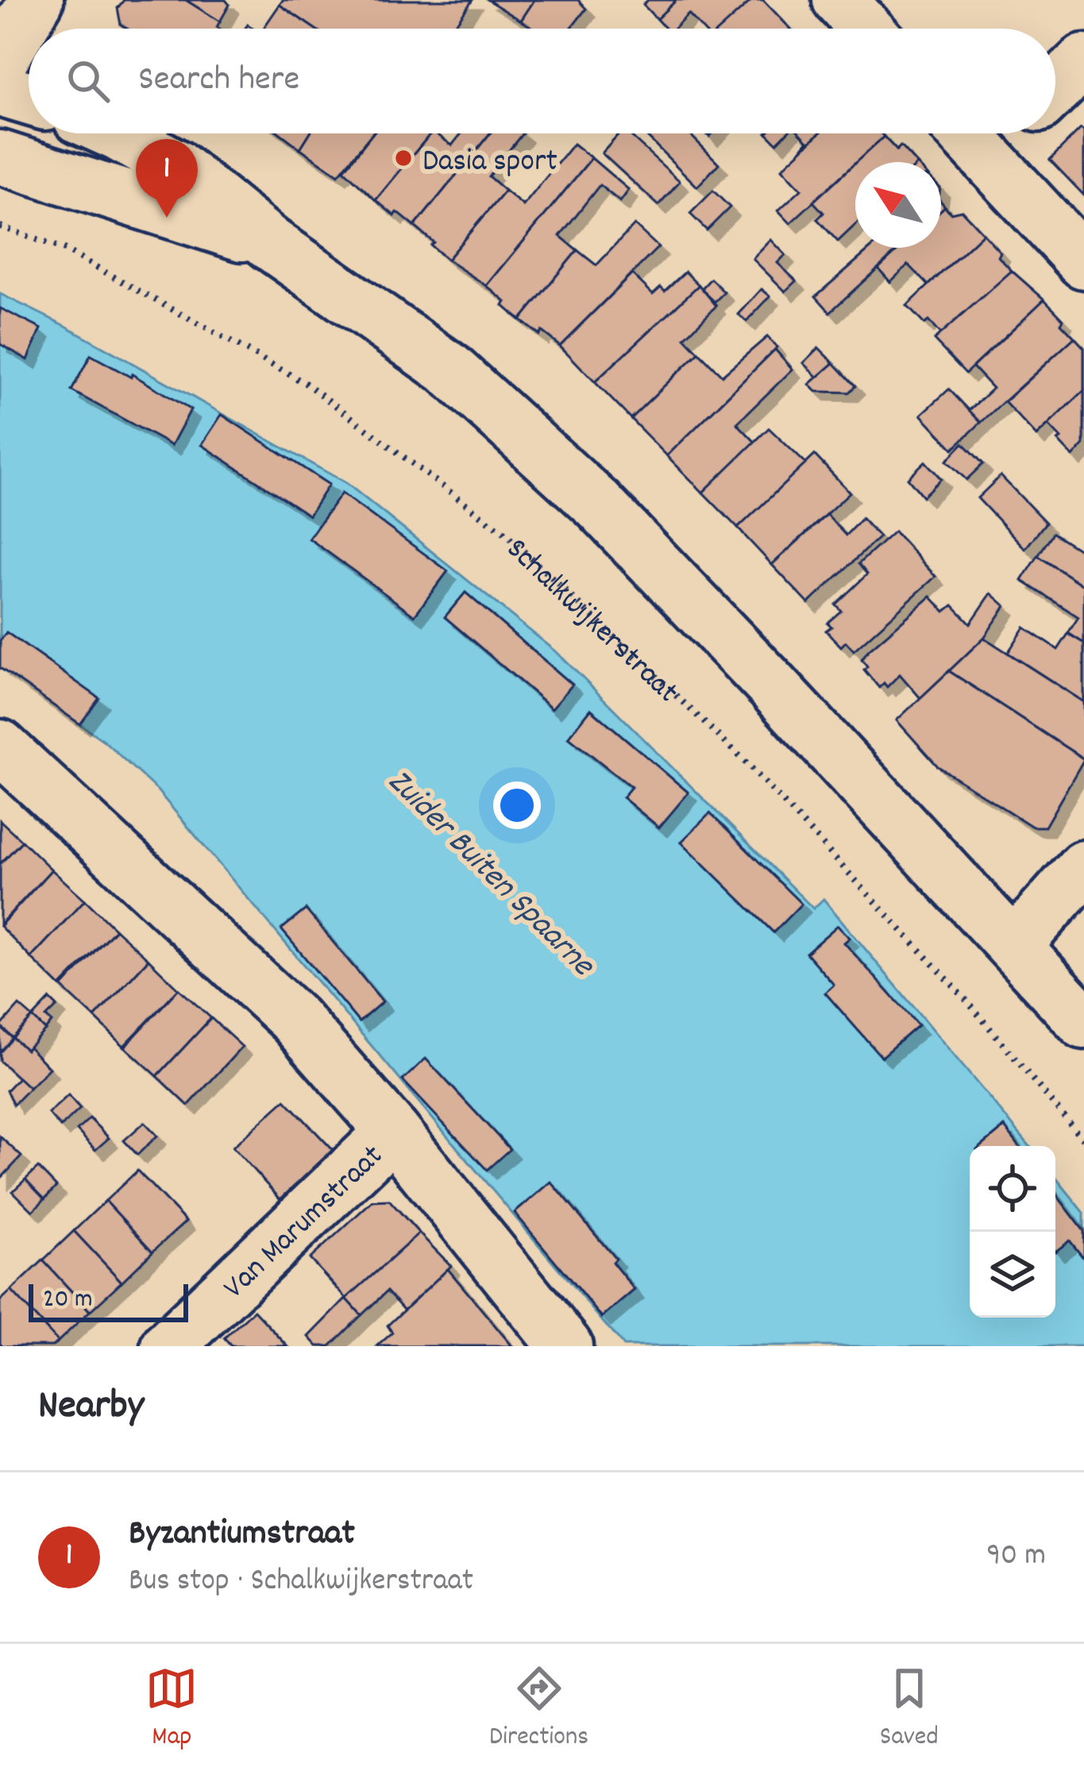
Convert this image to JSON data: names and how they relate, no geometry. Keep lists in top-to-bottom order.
{
  "streets": {
    "street": ["Van Marumstraat"],
    "path": ["Schalkwijkerstraat"]
  },
  "water": ["Zuider Buiten Spaarne"],
  "places": ["Dasia sport"],
  "scale_bar": "20 m",
  "north": "top left",
  "page": {
    "search": "Search here",
    "pins": "1",
    "scale": "20 m",
    "heading": "Nearby",
    "list": [
      {
        "mark": "1",
        "name": "Byzantiumstraat",
        "note": "Bus stop · Schalkwijkerstraat",
        "value": "90 m"
      }
    ],
    "nav": ["Map", "Directions", "Saved"]
  }
}
